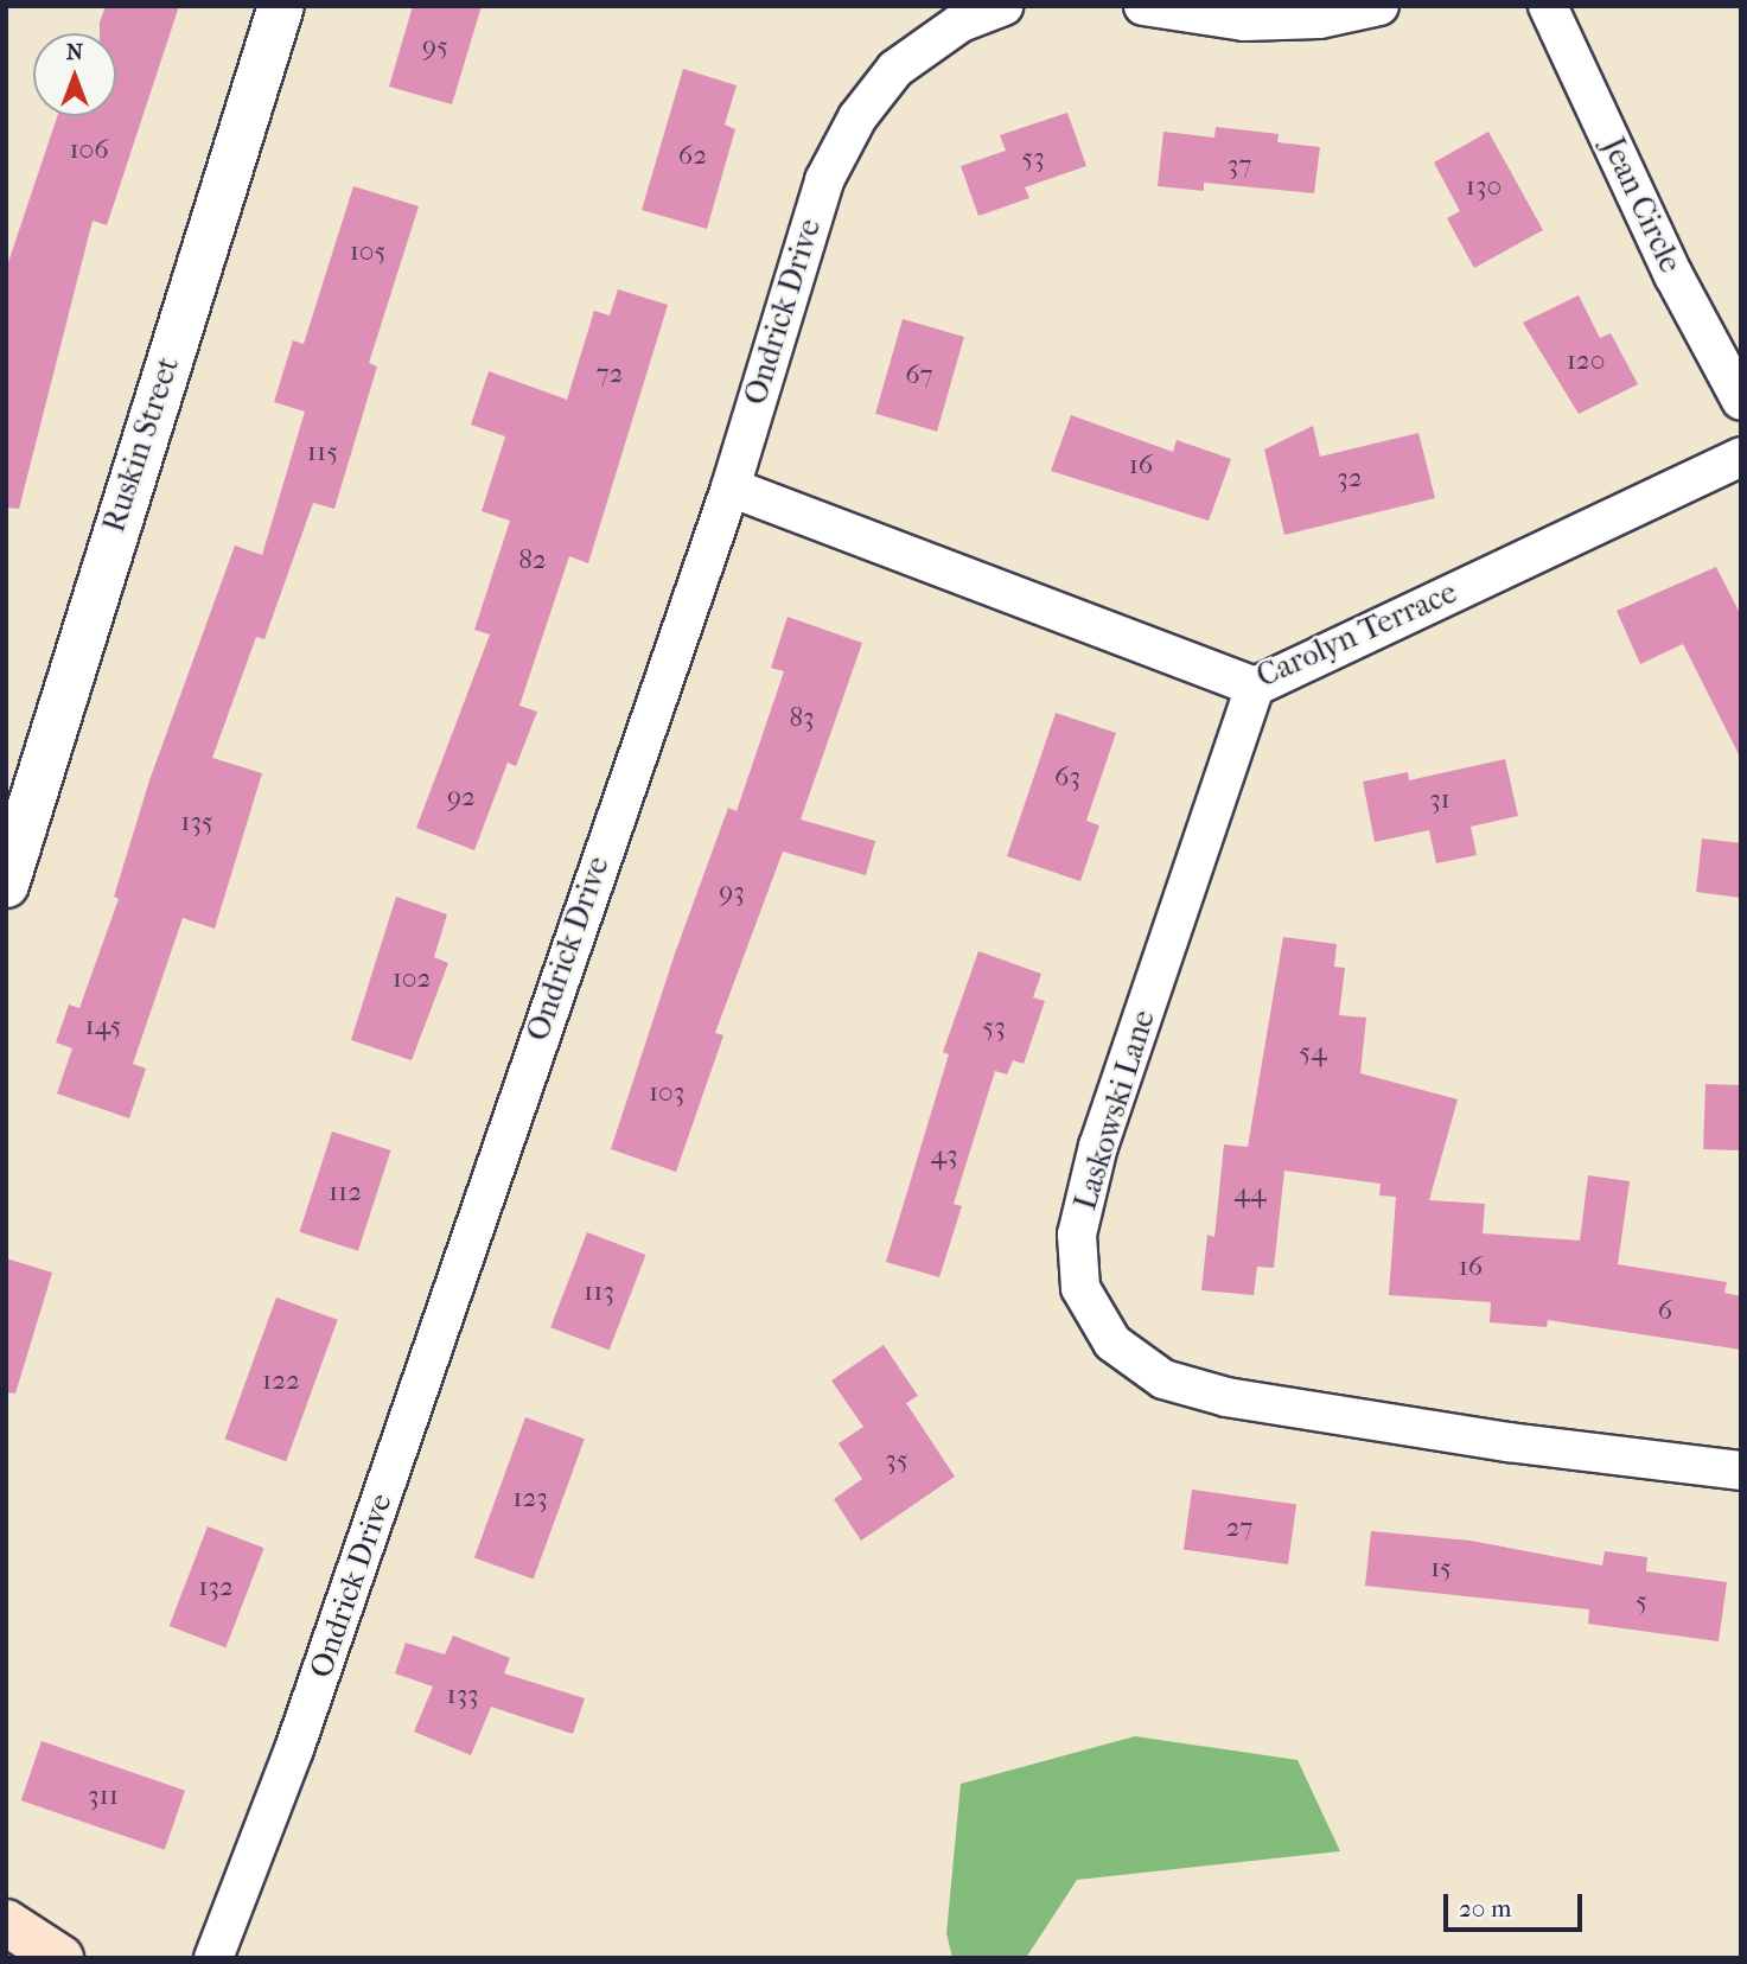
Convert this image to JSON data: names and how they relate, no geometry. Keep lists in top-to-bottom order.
{
  "streets": {
    "street": [
      "Jean Circle",
      "Ondrick Drive",
      "Ruskin Street",
      "Carolyn Terrace",
      "Laskowski Lane"
    ]
  },
  "crossings": [
    ["Ondrick Drive", "Carolyn Terrace"],
    ["Carolyn Terrace", "Laskowski Lane"]
  ],
  "house_numbers": [
    "95",
    "106",
    "62",
    "53",
    "37",
    "130",
    "105",
    "120",
    "72",
    "67",
    "115",
    "16",
    "32",
    "82",
    "83",
    "63",
    "92",
    "31",
    "135",
    "93",
    "102",
    "145",
    "53",
    "54",
    "103",
    "43",
    "112",
    "44",
    "16",
    "113",
    "6",
    "122",
    "35",
    "123",
    "27",
    "15",
    "132",
    "5",
    "133",
    "311"
  ],
  "scale_bar": "20 m",
  "north": "top"
}
